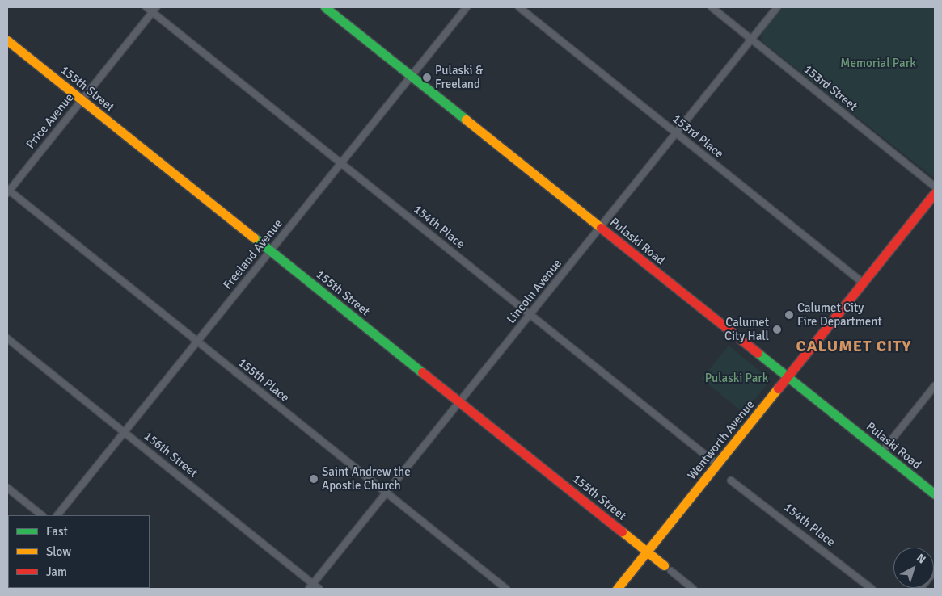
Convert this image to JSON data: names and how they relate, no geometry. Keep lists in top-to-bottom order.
{
  "streets": {
    "street": [
      "153rd Street",
      "155th Street",
      "Price Avenue",
      "153rd Place",
      "154th Place",
      "Pulaski Road",
      "Freeland Avenue",
      "Lincoln Avenue",
      "155th Place",
      "Wentworth Avenue",
      "156th Street"
    ]
  },
  "crossings": [
    ["153rd Street", "Lincoln Avenue"],
    ["155th Street", "Price Avenue"],
    ["155th Street", "Freeland Avenue"],
    ["155th Street", "Lincoln Avenue"],
    ["155th Street", "Wentworth Avenue"],
    ["Price Avenue", "154th Place"],
    ["Price Avenue", "155th Place"],
    ["153rd Place", "Lincoln Avenue"],
    ["153rd Place", "Wentworth Avenue"],
    ["154th Place", "Freeland Avenue"],
    ["154th Place", "Lincoln Avenue"],
    ["154th Place", "Wentworth Avenue"],
    ["Pulaski Road", "Freeland Avenue"],
    ["Pulaski Road", "Lincoln Avenue"],
    ["Pulaski Road", "Wentworth Avenue"],
    ["Freeland Avenue", "155th Place"],
    ["Freeland Avenue", "156th Street"],
    ["Lincoln Avenue", "155th Place"],
    ["Lincoln Avenue", "156th Street"]
  ],
  "districts": ["CALUMET CITY"],
  "parks": ["Memorial Park", "Pulaski Park"],
  "places": [
    "Pulaski & Freeland",
    "Calumet City Fire Department",
    "Calumet City Hall",
    "Saint Andrew the Apostle Church"
  ],
  "legend": ["Fast", "Slow", "Jam"],
  "north": "top right"
}
